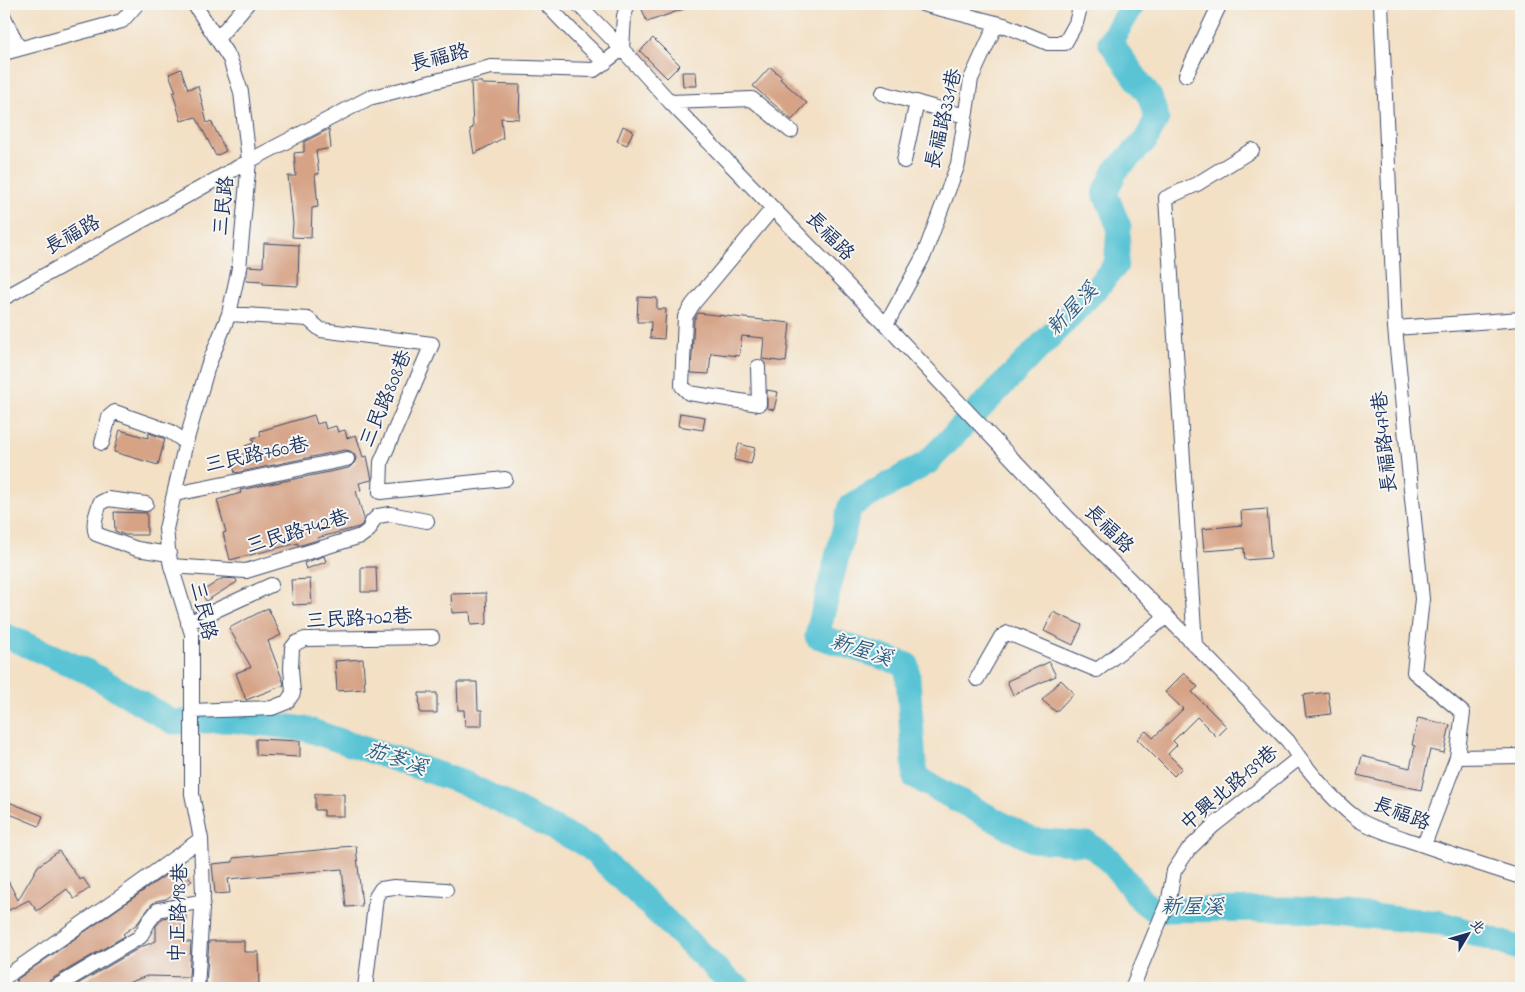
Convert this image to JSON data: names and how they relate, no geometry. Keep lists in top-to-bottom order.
{
  "streets": {
    "street": [
      "長福路",
      "長福路331巷",
      "三民路",
      "三民路808巷",
      "長福路479巷",
      "三民路760巷",
      "三民路742巷",
      "三民路702巷",
      "中興北路139巷",
      "中正路198巷"
    ]
  },
  "crossings": [
    ["長福路", "長福路331巷"],
    ["長福路", "三民路"],
    ["長福路", "長福路479巷"],
    ["長福路", "中興北路139巷"],
    ["三民路", "三民路808巷"],
    ["三民路", "三民路760巷"],
    ["三民路", "三民路742巷"],
    ["三民路", "三民路702巷"],
    ["三民路", "中正路198巷"]
  ],
  "water": ["新屋溪", "茄苳溪"],
  "north": "top right"
}
